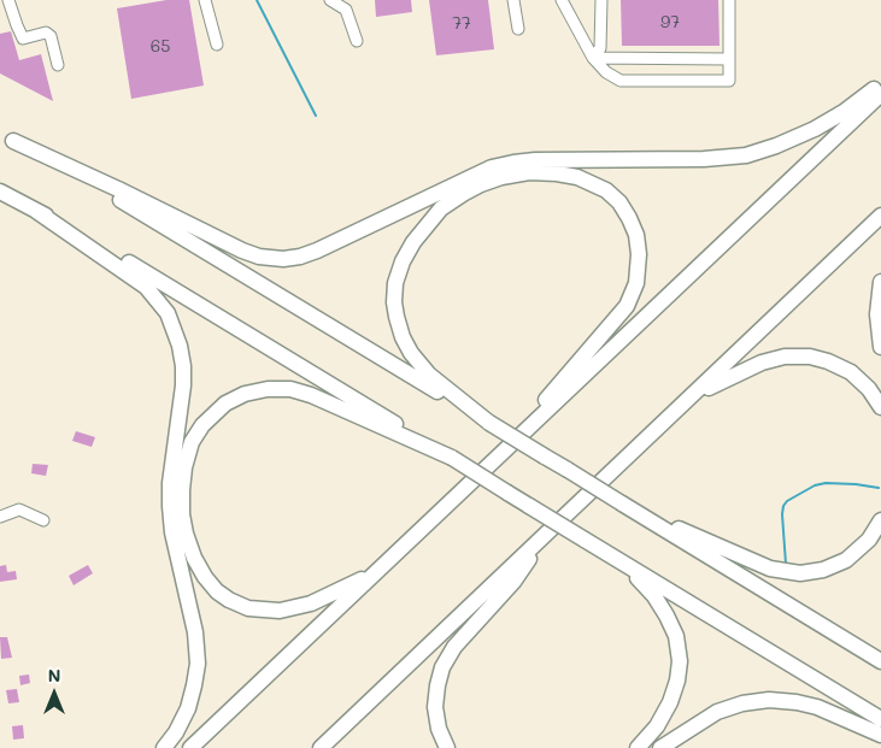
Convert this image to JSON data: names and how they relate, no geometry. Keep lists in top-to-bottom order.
{
  "house_numbers": ["97", "77", "65"],
  "north": "top"
}
